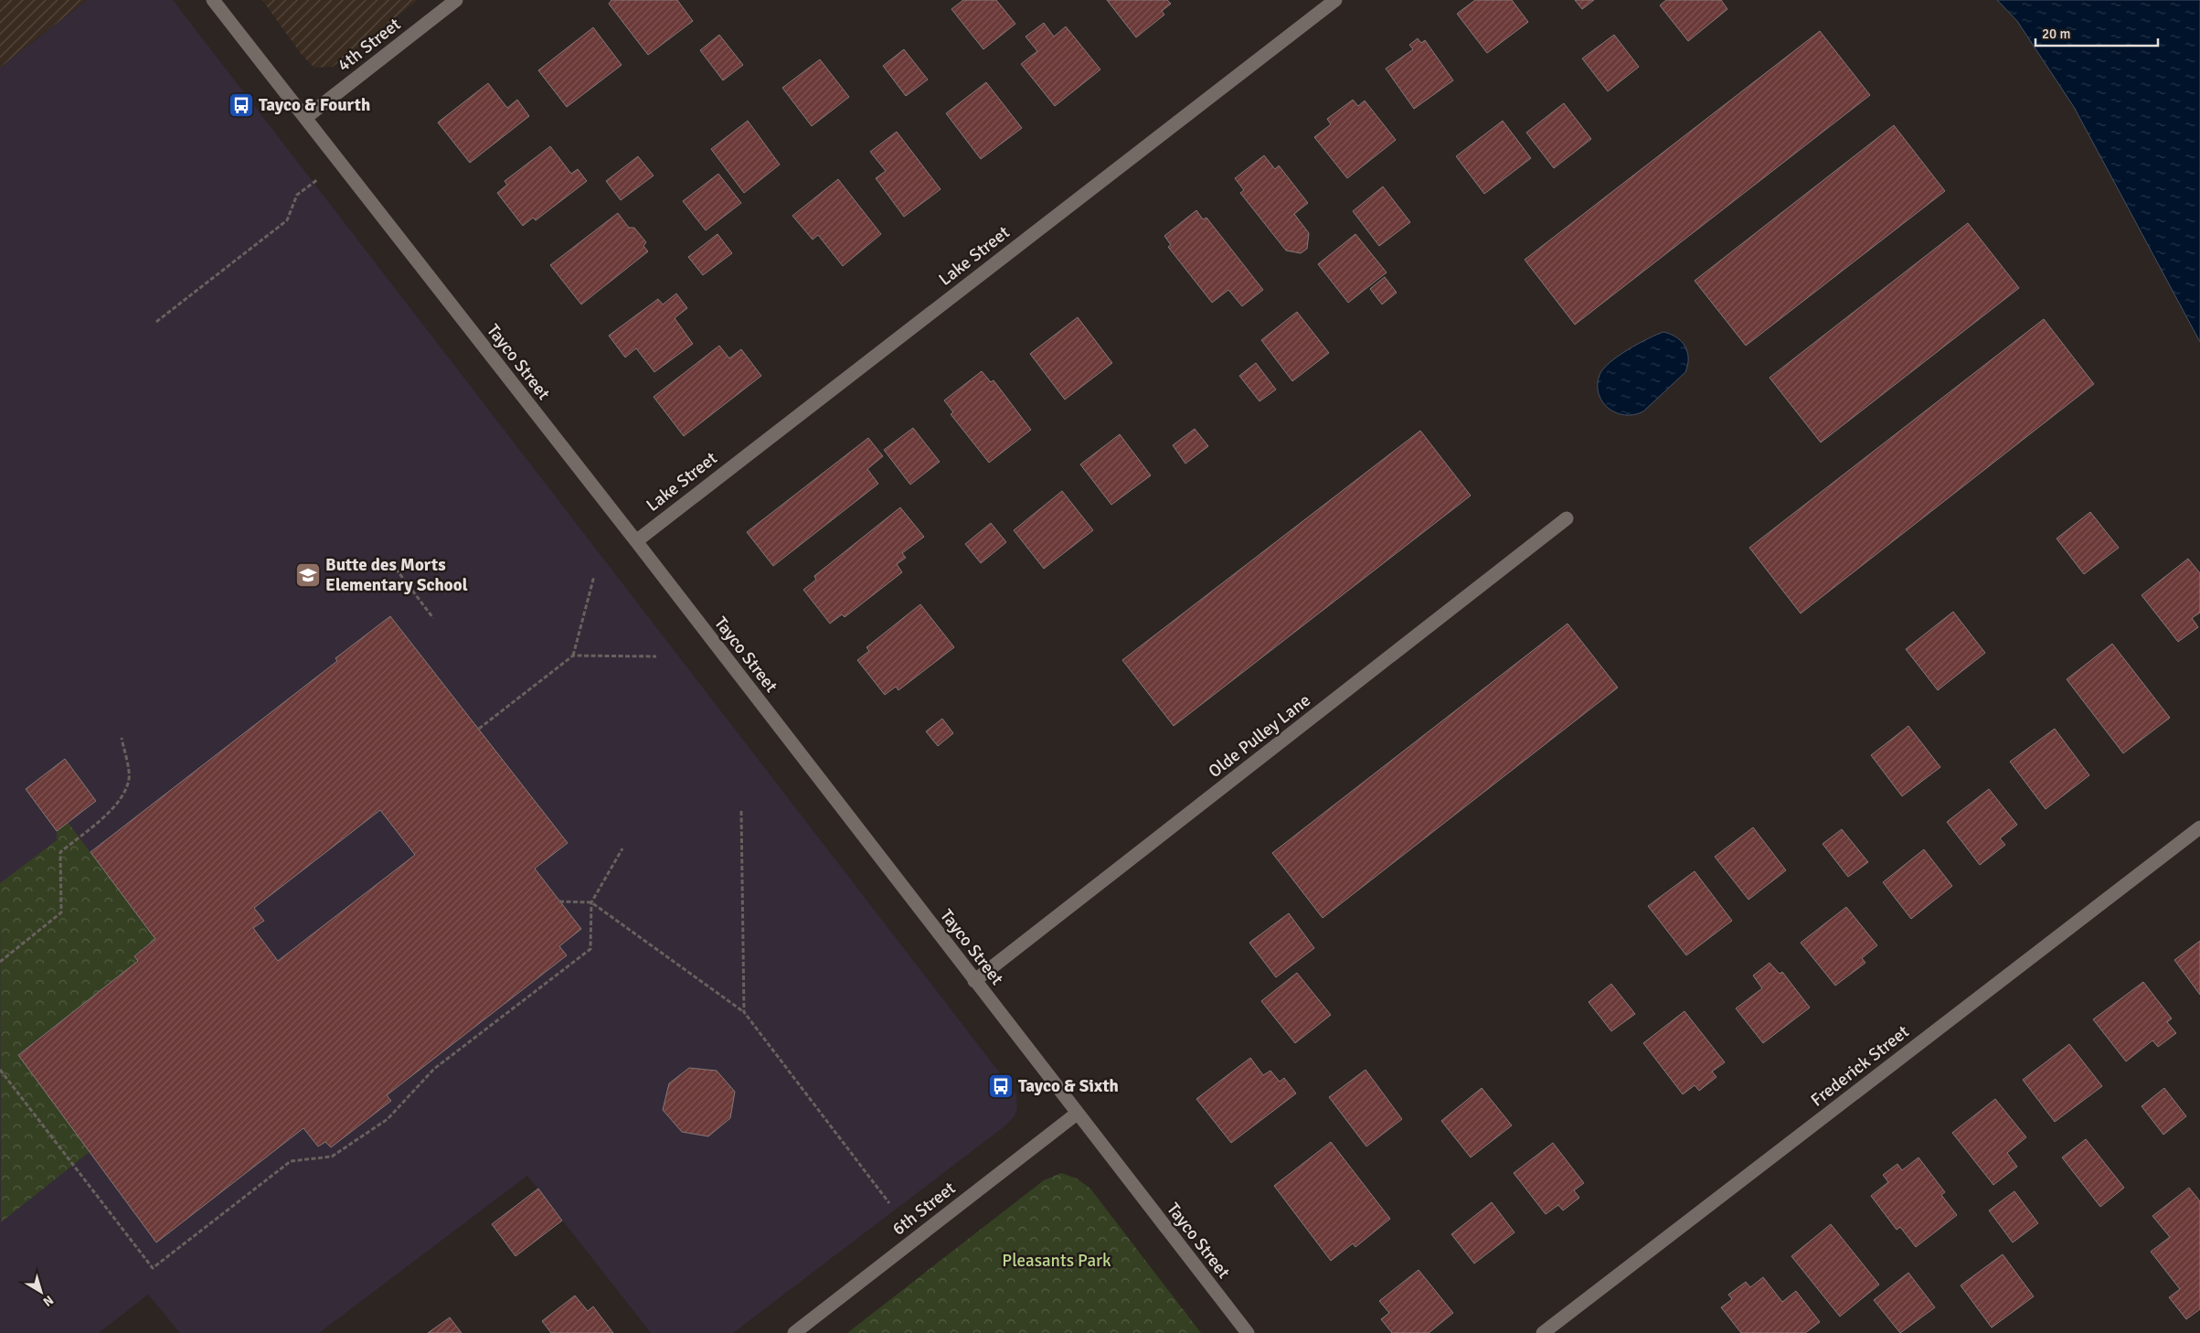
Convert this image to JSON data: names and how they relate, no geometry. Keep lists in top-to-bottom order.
{
  "streets": {
    "street": [
      "4th Street",
      "Lake Street",
      "Tayco Street",
      "Olde Pulley Lane",
      "Frederick Street",
      "6th Street"
    ]
  },
  "crossings": [
    ["4th Street", "Tayco Street"],
    ["Lake Street", "Tayco Street"],
    ["Tayco Street", "Olde Pulley Lane"],
    ["Tayco Street", "6th Street"]
  ],
  "parks": ["Pleasants Park"],
  "places": {
    "bus stop": ["Tayco & Fourth", "Tayco & Sixth"],
    "school or university": ["Butte des Morts Elementary School"]
  },
  "scale_bar": "20 m",
  "north": "bottom right"
}
